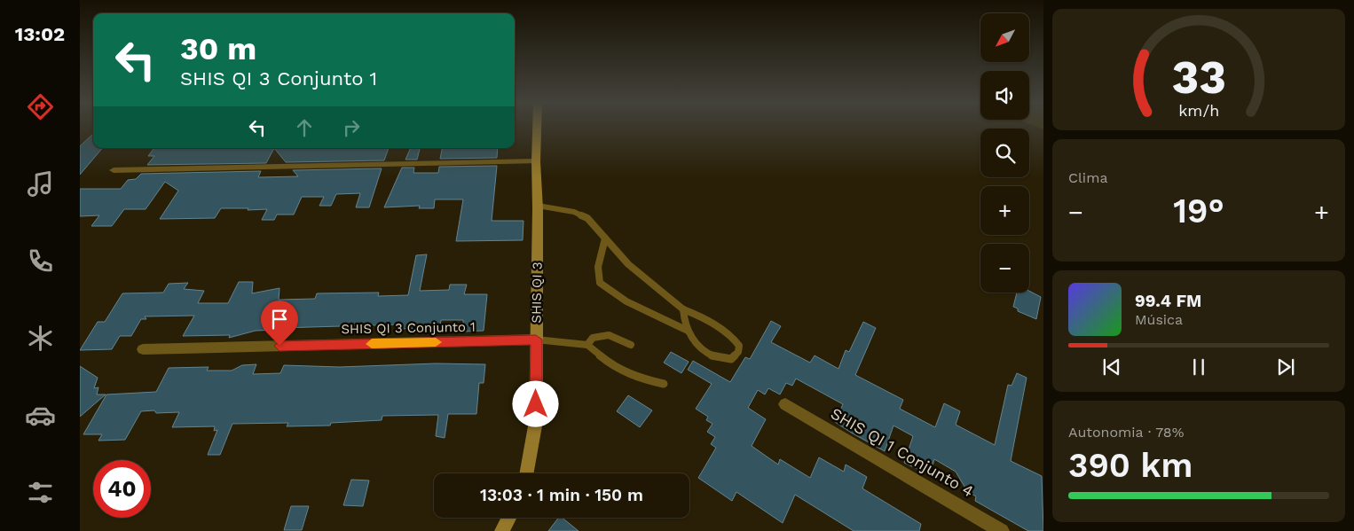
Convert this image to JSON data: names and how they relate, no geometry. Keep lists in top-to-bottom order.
{
  "streets": {
    "street": ["SHIS QI 3", "SHIS QI 3 Conjunto 1", "SHIS QI 1 Conjunto 4"]
  },
  "crossings": [
    ["SHIS QI 3", "SHIS QI 3 Conjunto 1"]
  ],
  "north": "bottom left",
  "page": {
    "tabs": "13:02",
    "map_buttons": ["+", "−"],
    "turn": ["30 m", "SHIS QI 3 Conjunto 1"],
    "tile": [
      "Clima",
      ["Autonomia · 78%", "390 km"]
    ],
    "heat": ["−", "19°", "+"],
    "song": ["99.4 FM", "Música"],
    "limit": "40",
    "trip": "13:03 · 1 min · 150 m",
    "gauge": ["33", "km/h"]
  }
}
